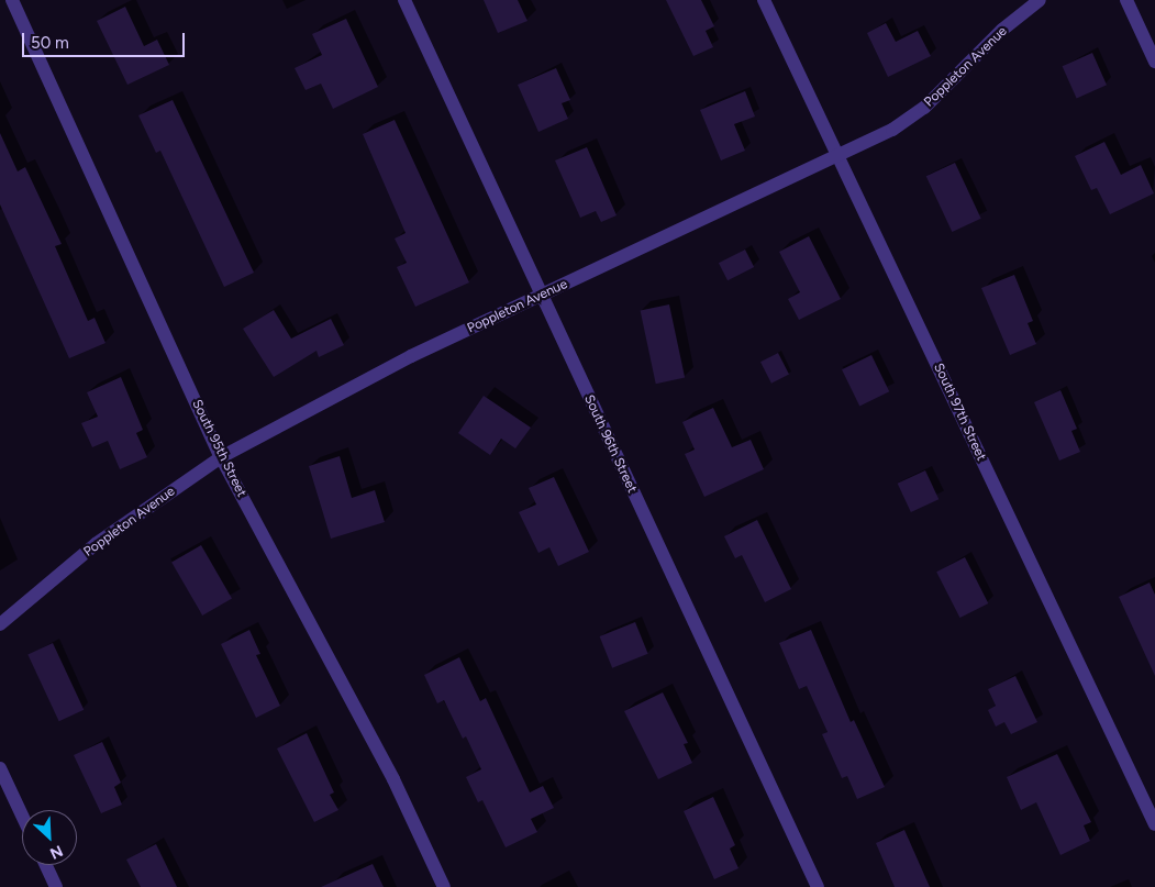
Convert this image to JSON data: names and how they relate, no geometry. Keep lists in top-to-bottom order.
{
  "streets": {
    "street": [
      "Poppleton Avenue",
      "South 97th Street",
      "South 96th Street",
      "South 95th Street"
    ]
  },
  "crossings": [
    ["Poppleton Avenue", "South 97th Street"],
    ["Poppleton Avenue", "South 96th Street"],
    ["Poppleton Avenue", "South 95th Street"]
  ],
  "scale_bar": "50 m",
  "north": "bottom right"
}
